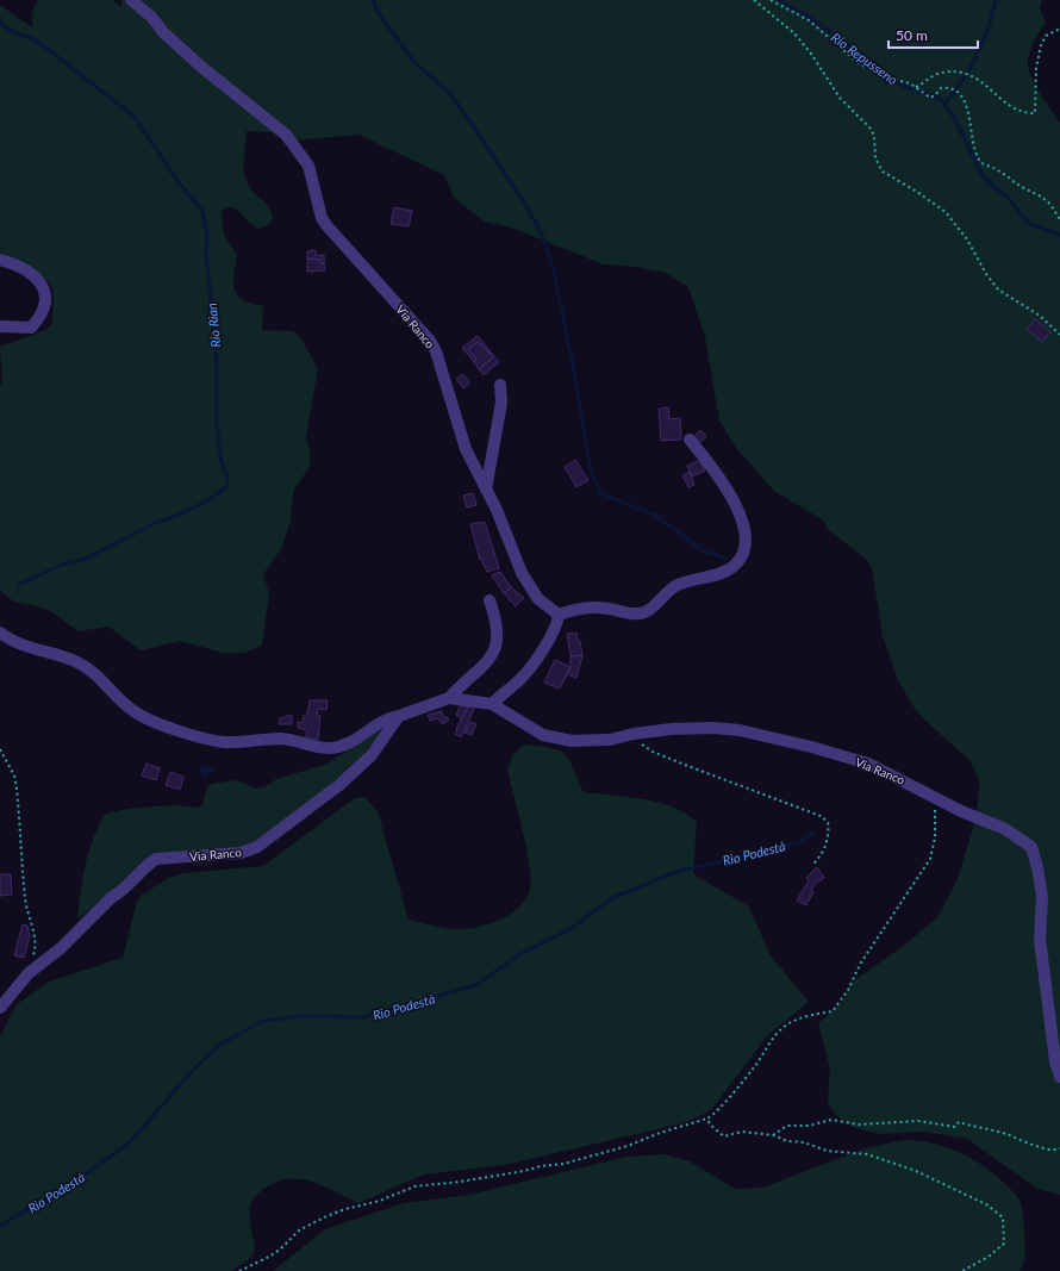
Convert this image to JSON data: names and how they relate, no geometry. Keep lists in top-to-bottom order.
{
  "streets": {
    "street": ["Via Ranco"]
  },
  "water": ["Rio Repusseno", "Rio Rian", "Rio Podestà"],
  "scale_bar": "50 m"
}
